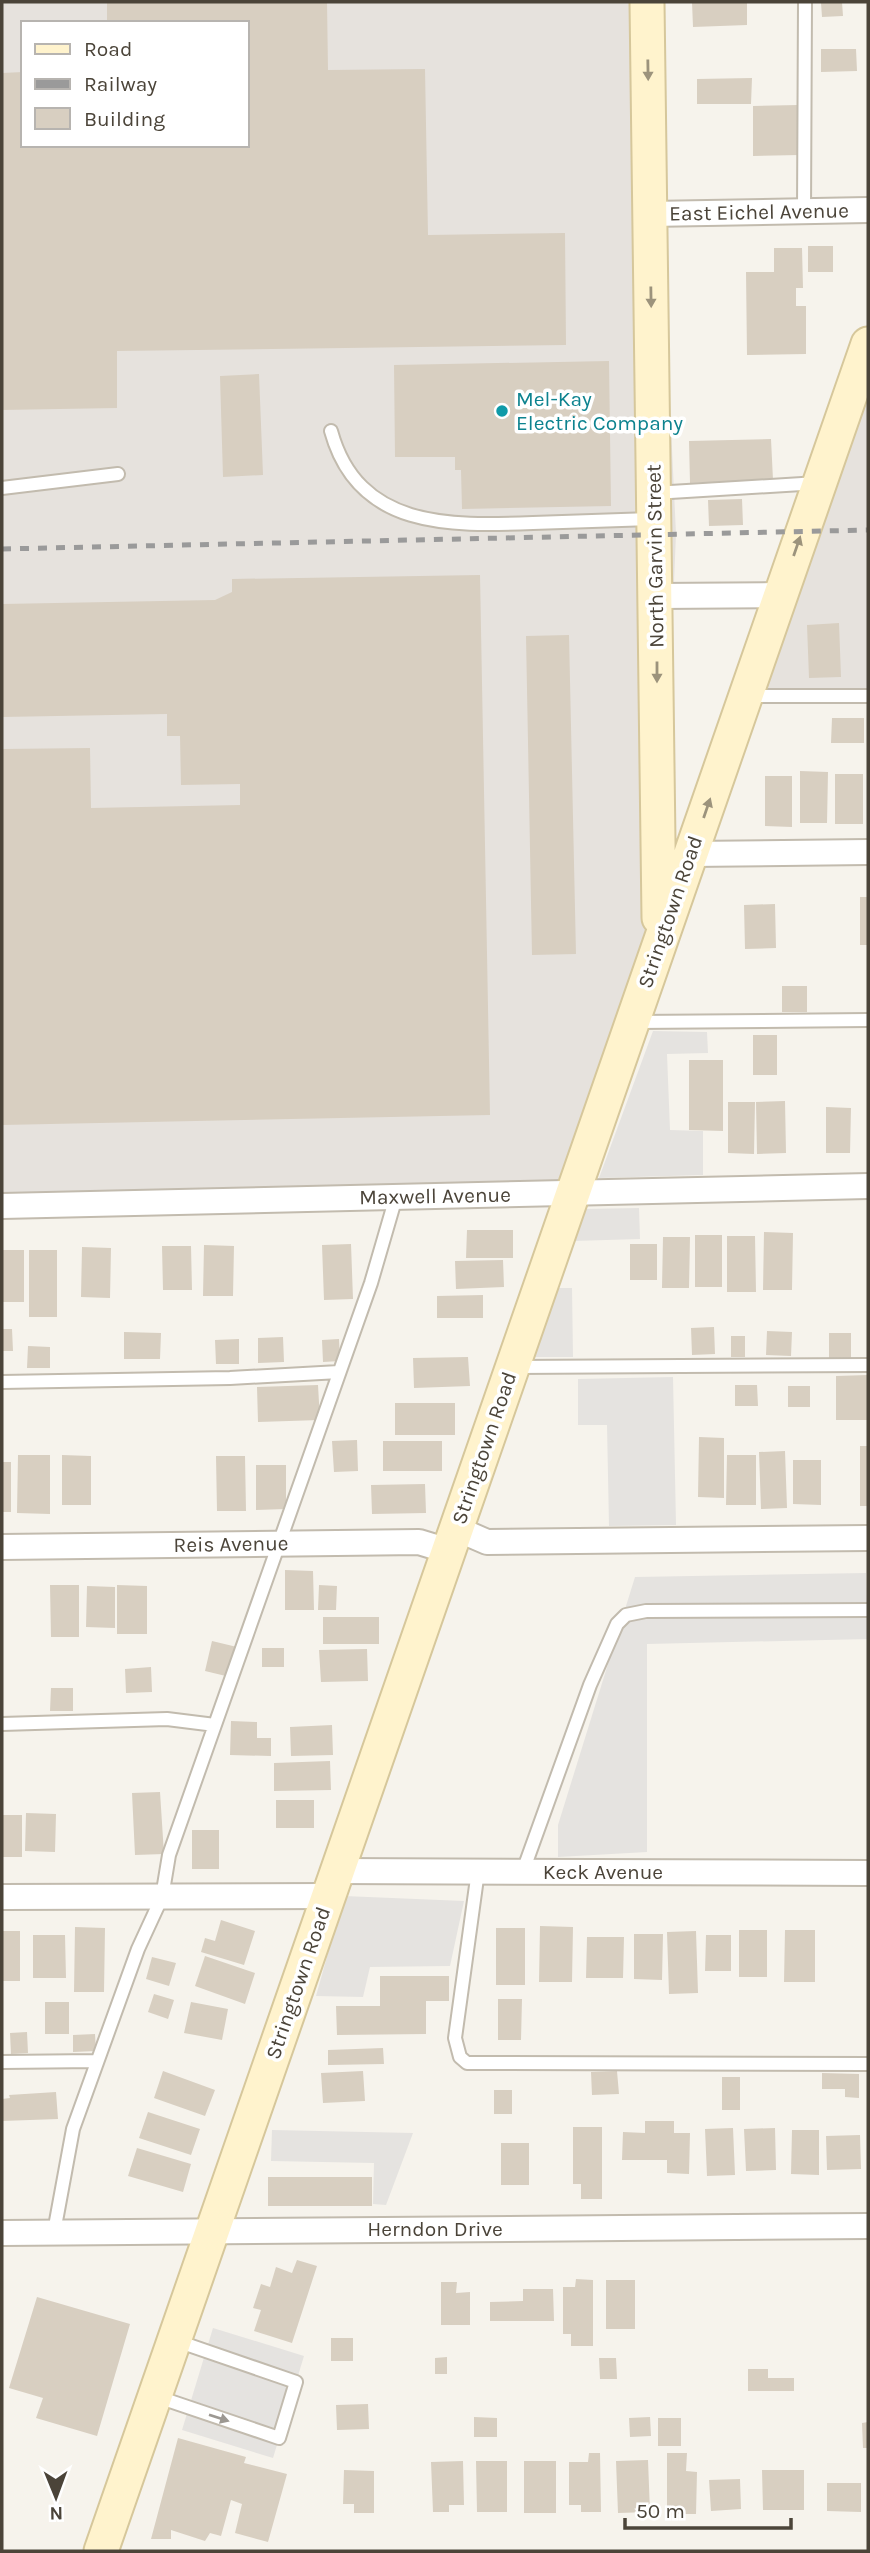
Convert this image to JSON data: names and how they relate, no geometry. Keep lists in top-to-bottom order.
{
  "streets": {
    "main road": ["North Garvin Street", "Stringtown Road"],
    "street": [
      "East Eichel Avenue",
      "Maxwell Avenue",
      "Reis Avenue",
      "Keck Avenue",
      "Herndon Drive"
    ]
  },
  "crossings": [
    ["East Eichel Avenue", "North Garvin Street"],
    ["North Garvin Street", "Stringtown Road"],
    ["Stringtown Road", "Maxwell Avenue"],
    ["Stringtown Road", "Reis Avenue"],
    ["Stringtown Road", "Keck Avenue"],
    ["Stringtown Road", "Herndon Drive"]
  ],
  "one_way": ["North Garvin Street"],
  "places": ["Mel-Kay Electric Company"],
  "legend": ["Road", "Railway", "Building"],
  "scale_bar": "50 m",
  "north": "bottom"
}
